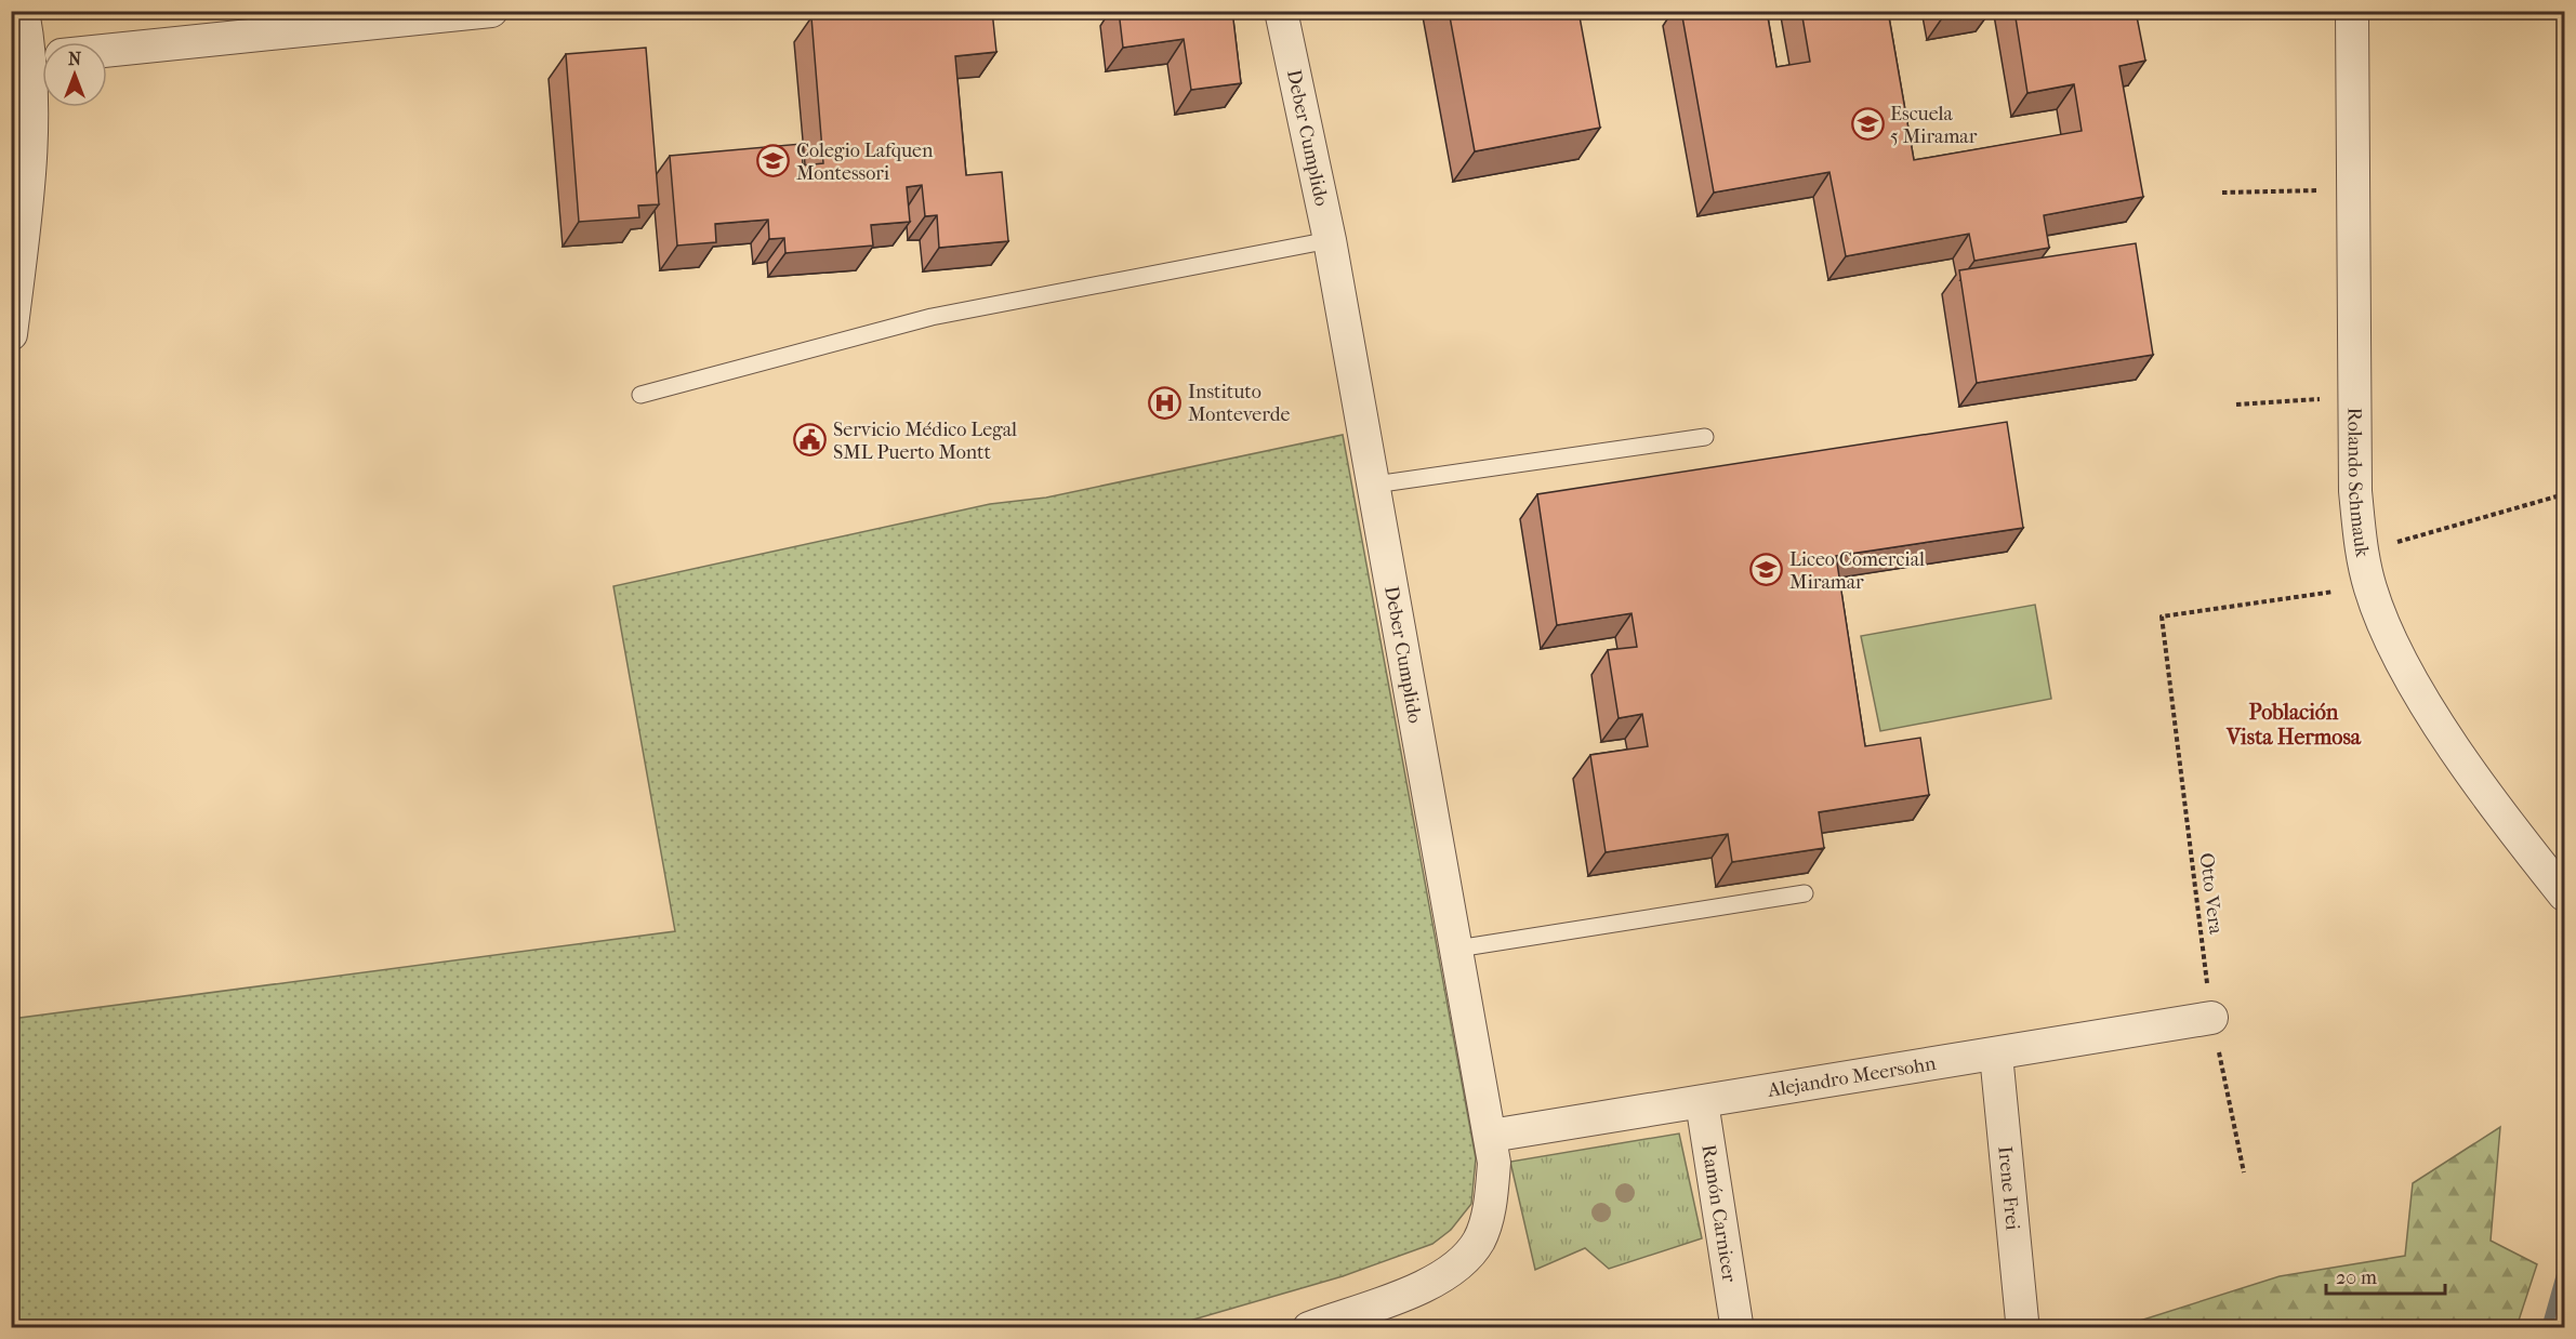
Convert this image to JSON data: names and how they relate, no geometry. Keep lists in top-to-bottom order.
{
  "streets": {
    "street": [
      "Deber Cumplido",
      "Rolando Schmauk",
      "Alejandro Meersohn",
      "Irene Frei",
      "Ramón Carnicer"
    ],
    "path": ["Otto Vera"]
  },
  "crossings": [
    ["Deber Cumplido", "Alejandro Meersohn"],
    ["Rolando Schmauk", "Otto Vera"],
    ["Otto Vera", "Alejandro Meersohn"],
    ["Alejandro Meersohn", "Irene Frei"],
    ["Alejandro Meersohn", "Ramón Carnicer"]
  ],
  "districts": ["Población Vista Hermosa"],
  "places": {
    "school or university": ["Escuela 5 Miramar", "Colegio Lafquen Montessori", "Liceo Comercial Miramar"],
    "hospital": ["Instituto Monteverde"],
    "public building": ["Servicio Médico Legal SML Puerto Montt"]
  },
  "scale_bar": "20 m",
  "north": "top"
}
